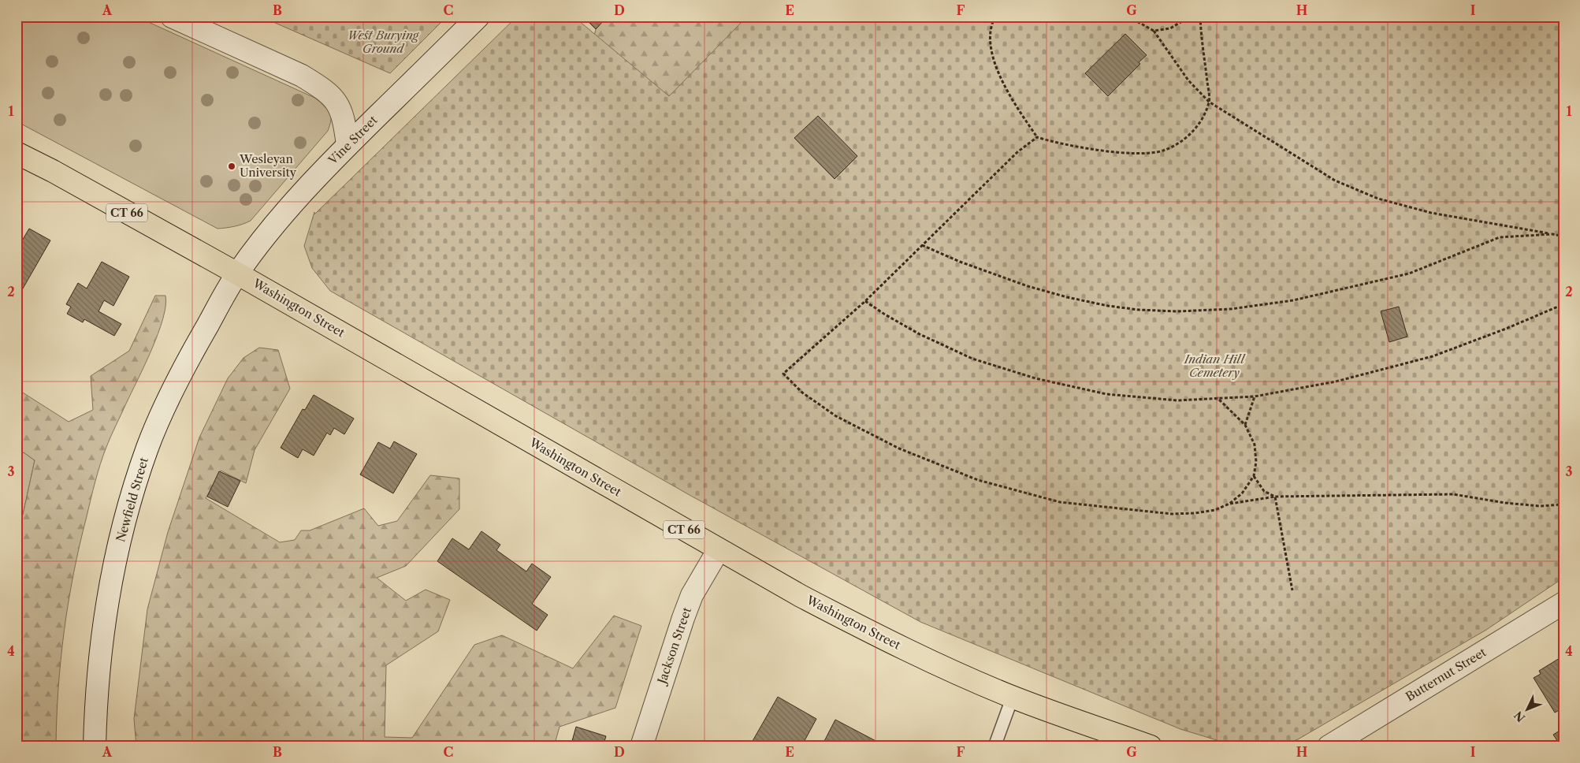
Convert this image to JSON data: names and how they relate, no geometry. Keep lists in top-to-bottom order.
{
  "streets": {
    "highway": ["CT 66", "Washington Street"],
    "street": [
      "Vine Street",
      "Newfield Street",
      "Jackson Street",
      "Butternut Street"
    ]
  },
  "crossings": [
    ["Vine Street", "Washington Street"],
    ["Vine Street", "Newfield Street"],
    ["Washington Street", "Newfield Street"],
    ["Washington Street", "Jackson Street"]
  ],
  "parks": ["West Burying Ground", "Indian Hill Cemetery"],
  "places": ["Wesleyan University"],
  "north": "bottom left",
  "grid": {
    "columns": [
      "A",
      "B",
      "C",
      "D",
      "E",
      "F",
      "G",
      "H",
      "I"
    ],
    "rows": [
      "1",
      "2",
      "3",
      "4"
    ]
  }
}
